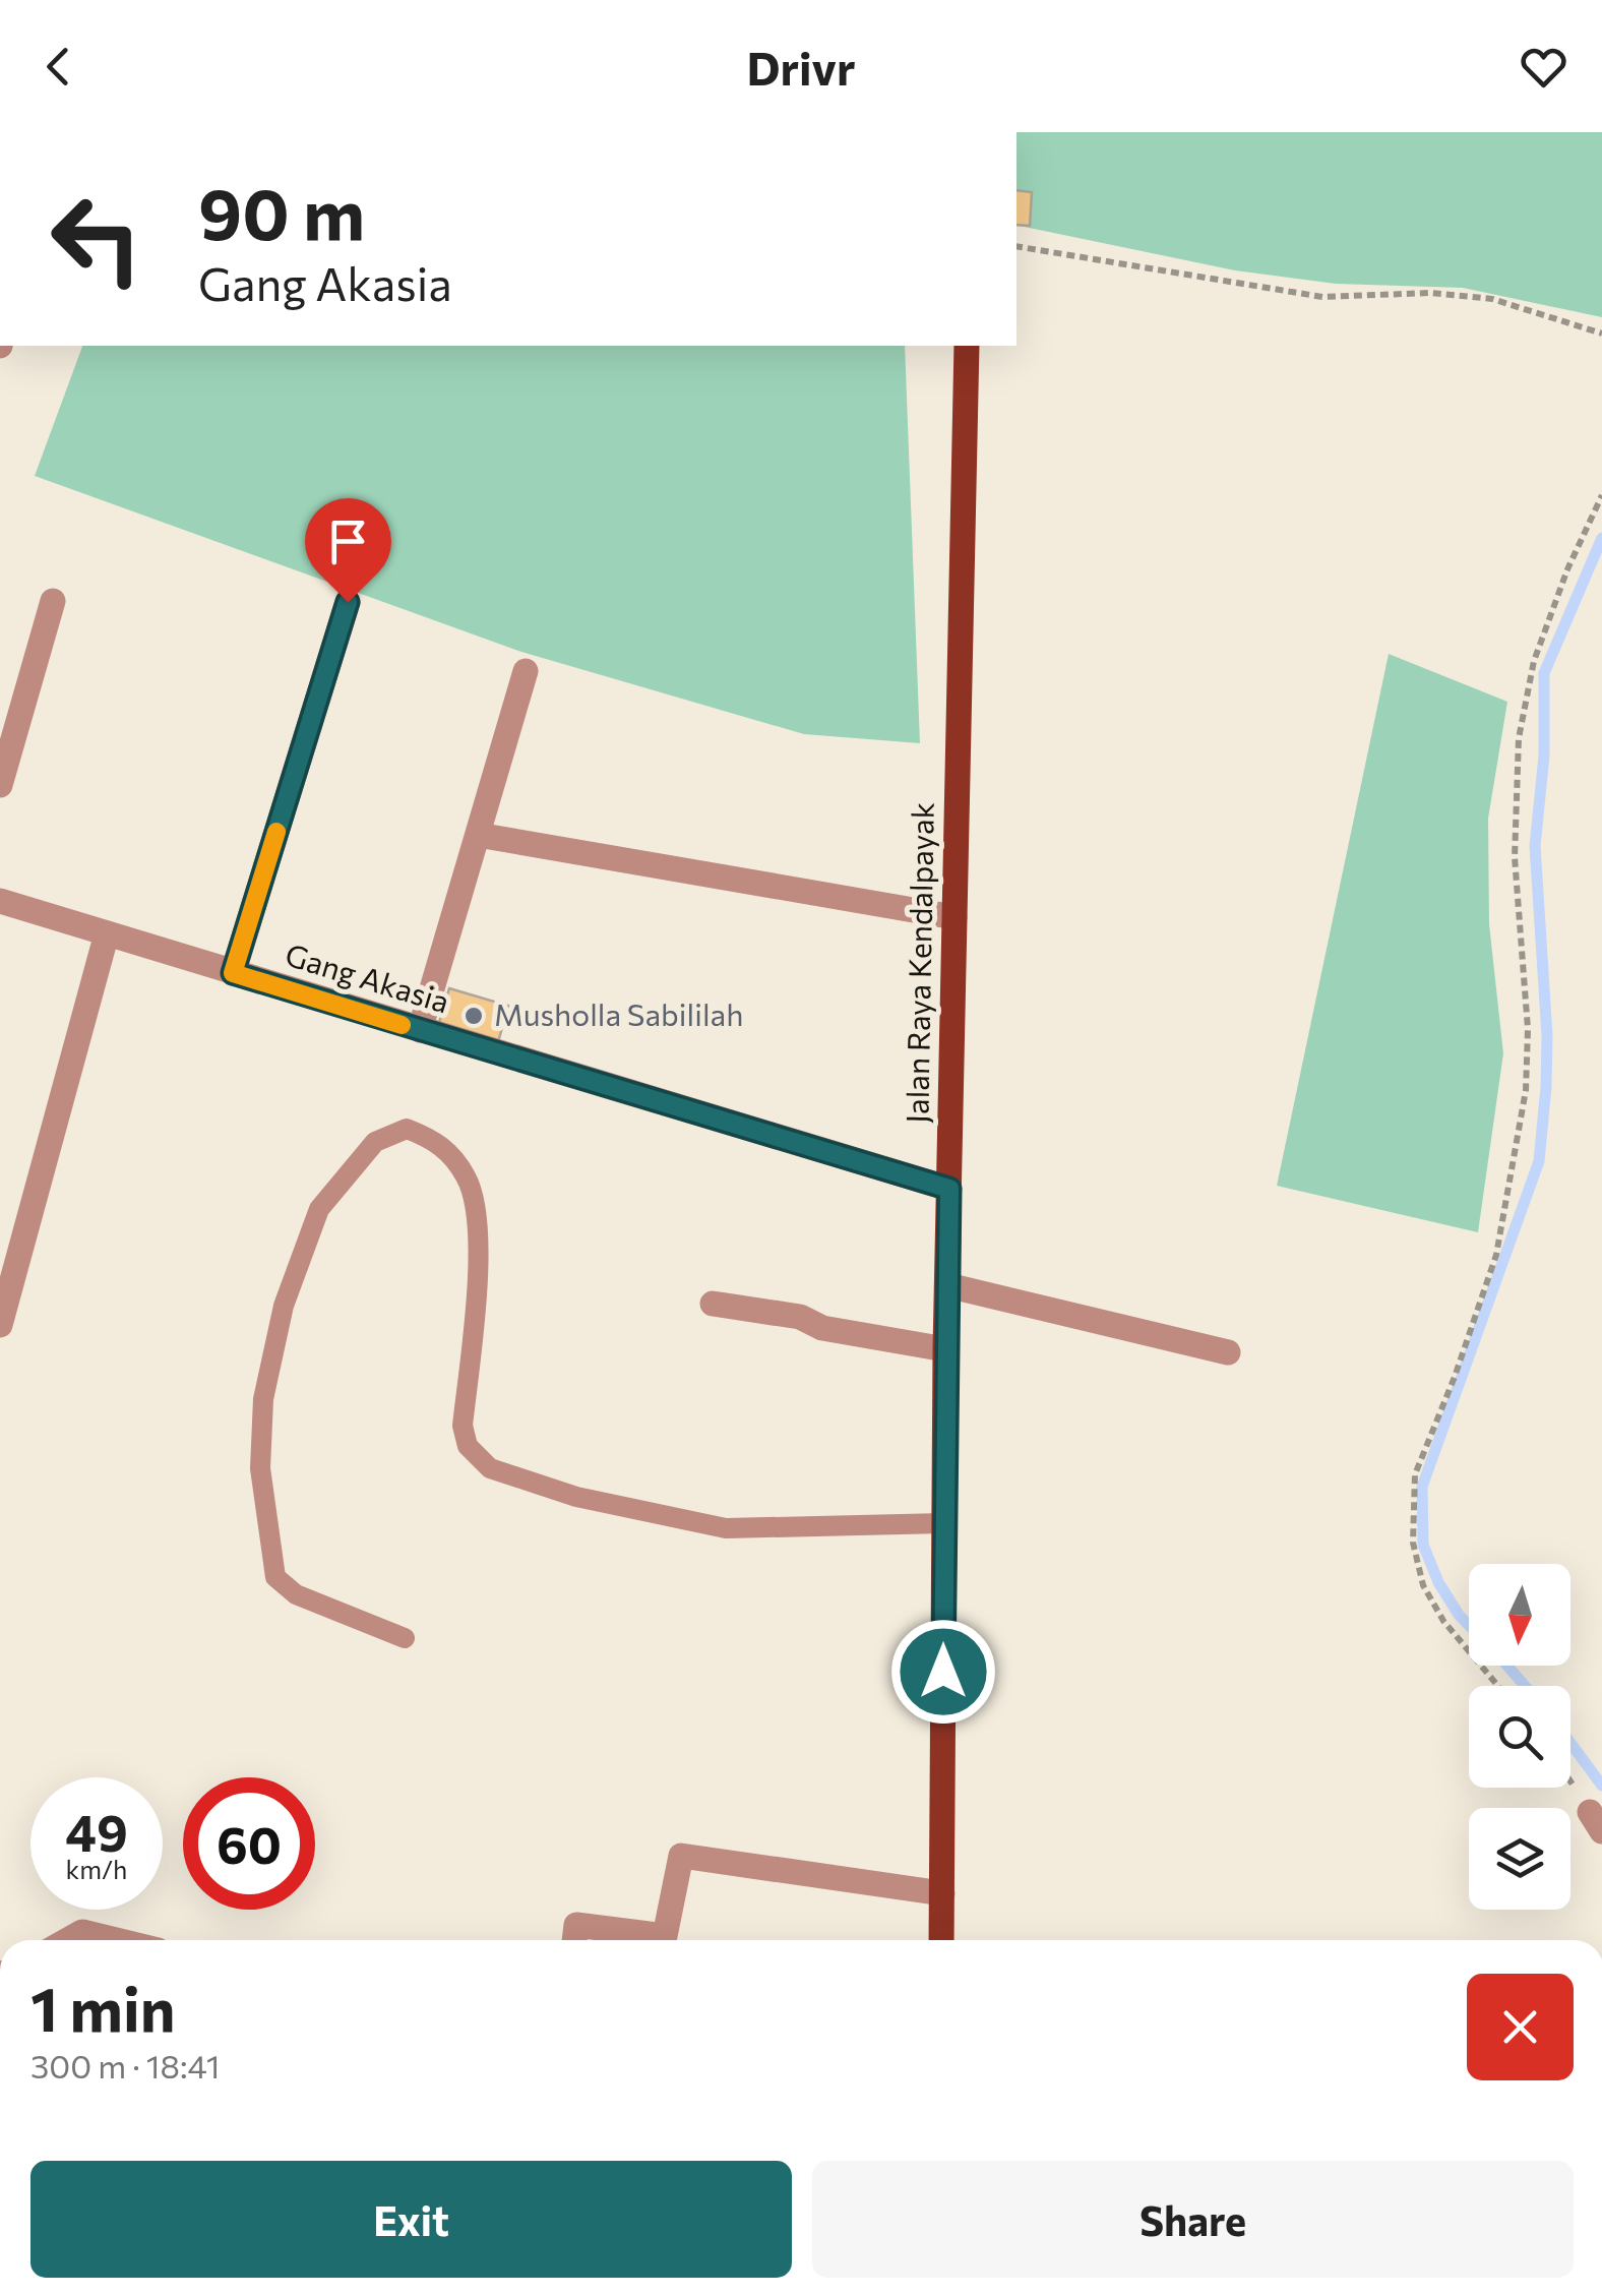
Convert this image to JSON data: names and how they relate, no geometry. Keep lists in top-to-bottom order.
{
  "streets": {
    "main road": ["Jalan Raya Kendalpayak"],
    "street": ["Gang Akasia"]
  },
  "crossings": [
    ["Jalan Raya Kendalpayak", "Gang Akasia"]
  ],
  "places": ["Musholla Sabililah"],
  "north": "bottom",
  "page": {
    "header": "Drivr",
    "turn": ["90 m", "Gang Akasia"],
    "speed": "49 km/h",
    "limit": "60",
    "heading": ["1 min", "300 m · 18:41"],
    "buttons": ["Exit", "Share"]
  }
}
